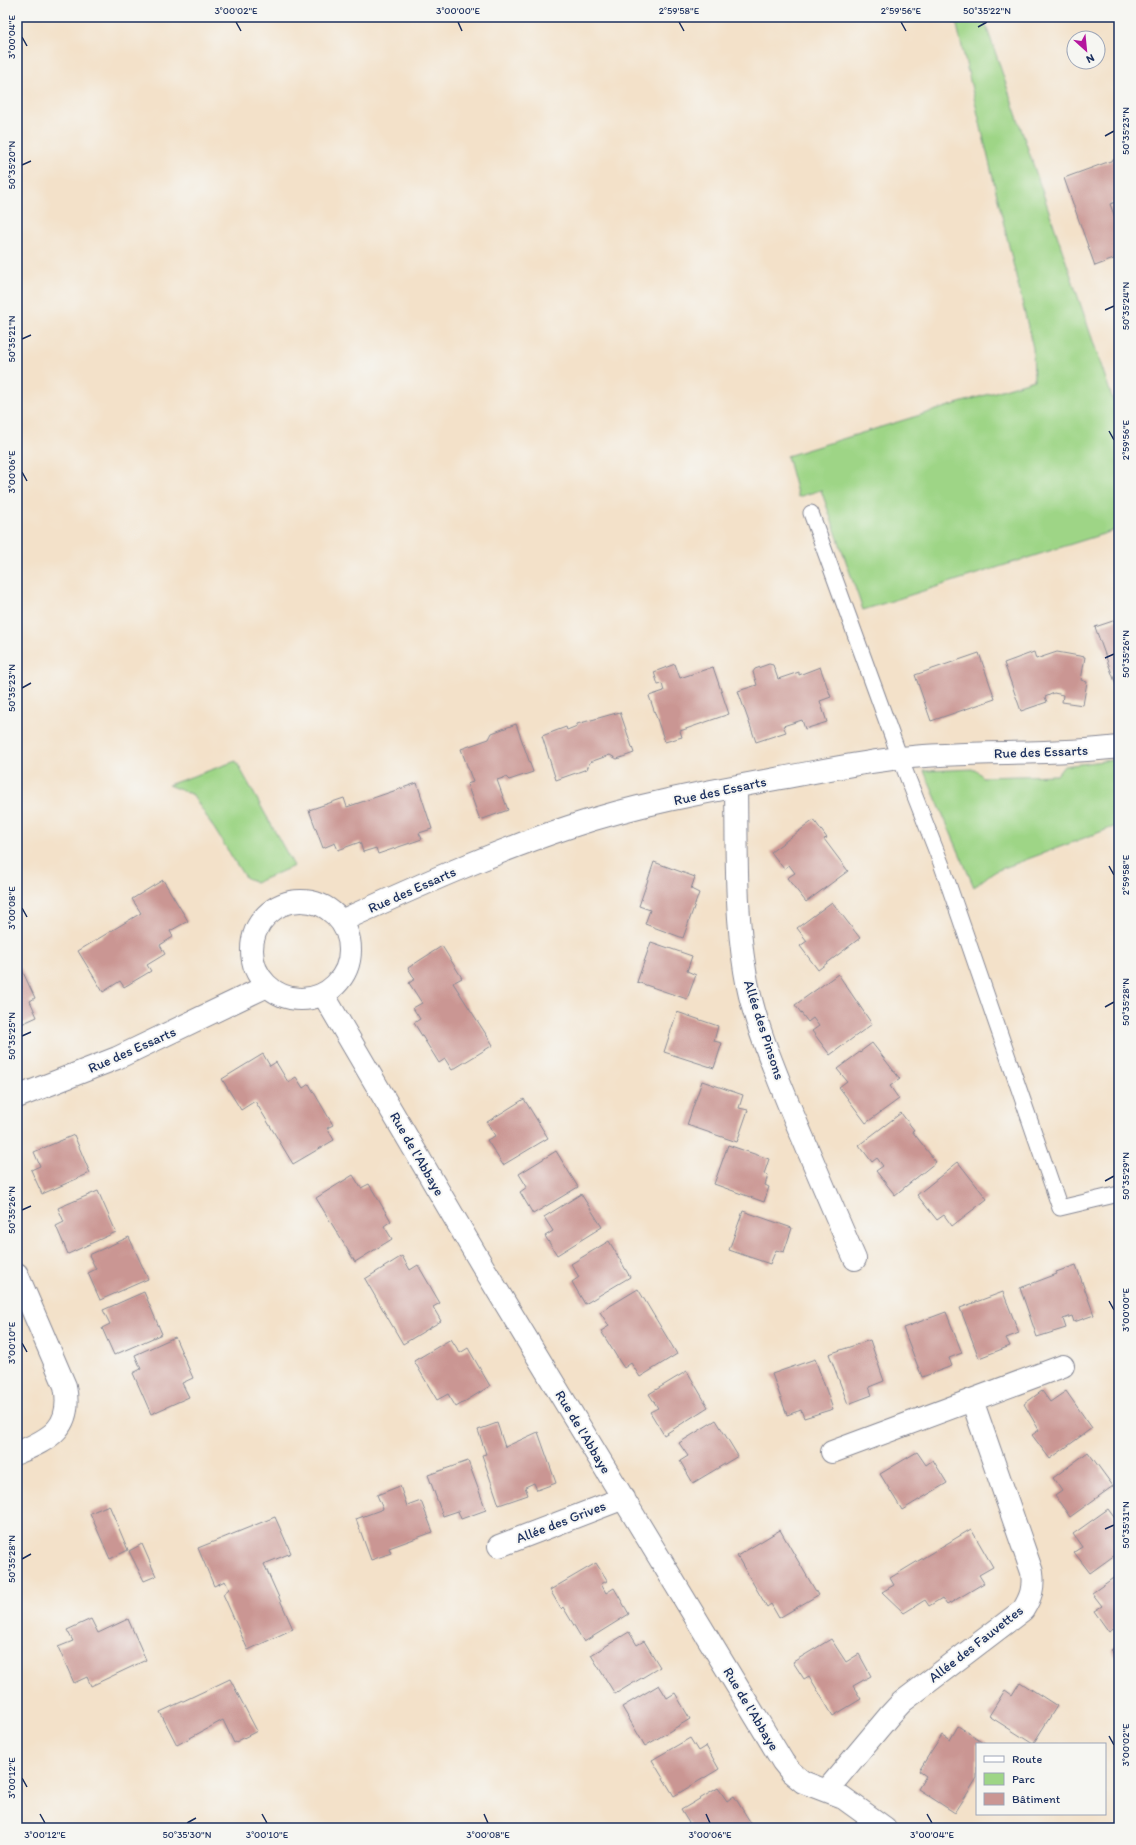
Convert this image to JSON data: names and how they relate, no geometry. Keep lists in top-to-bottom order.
{
  "streets": {
    "street": [
      "Rue des Essarts",
      "Allée des Pinsons",
      "Rue de l'Abbaye",
      "Allée des Grives",
      "Allée des Fauvettes"
    ]
  },
  "crossings": [
    ["Rue des Essarts", "Allée des Pinsons"],
    ["Rue des Essarts", "Rue de l'Abbaye"],
    ["Rue de l'Abbaye", "Allée des Grives"],
    ["Rue de l'Abbaye", "Allée des Fauvettes"]
  ],
  "legend": ["Route", "Parc", "Bâtiment"],
  "north": "bottom right",
  "coordinates": [
    "3°00'02\"E",
    "3°00'00\"E",
    "2°59'58\"E",
    "2°59'56\"E",
    "50°35'22\"N",
    "3°00'04\"E",
    "50°35'23\"N",
    "50°35'20\"N",
    "50°35'24\"N",
    "50°35'21\"N",
    "3°00'06\"E",
    "50°35'26\"N",
    "3°00'08\"E",
    "50°35'28\"N",
    "50°35'25\"N",
    "50°35'29\"N",
    "3°00'10\"E",
    "50°35'31\"N",
    "3°00'12\"E",
    "50°35'30\"N"
  ]
}
